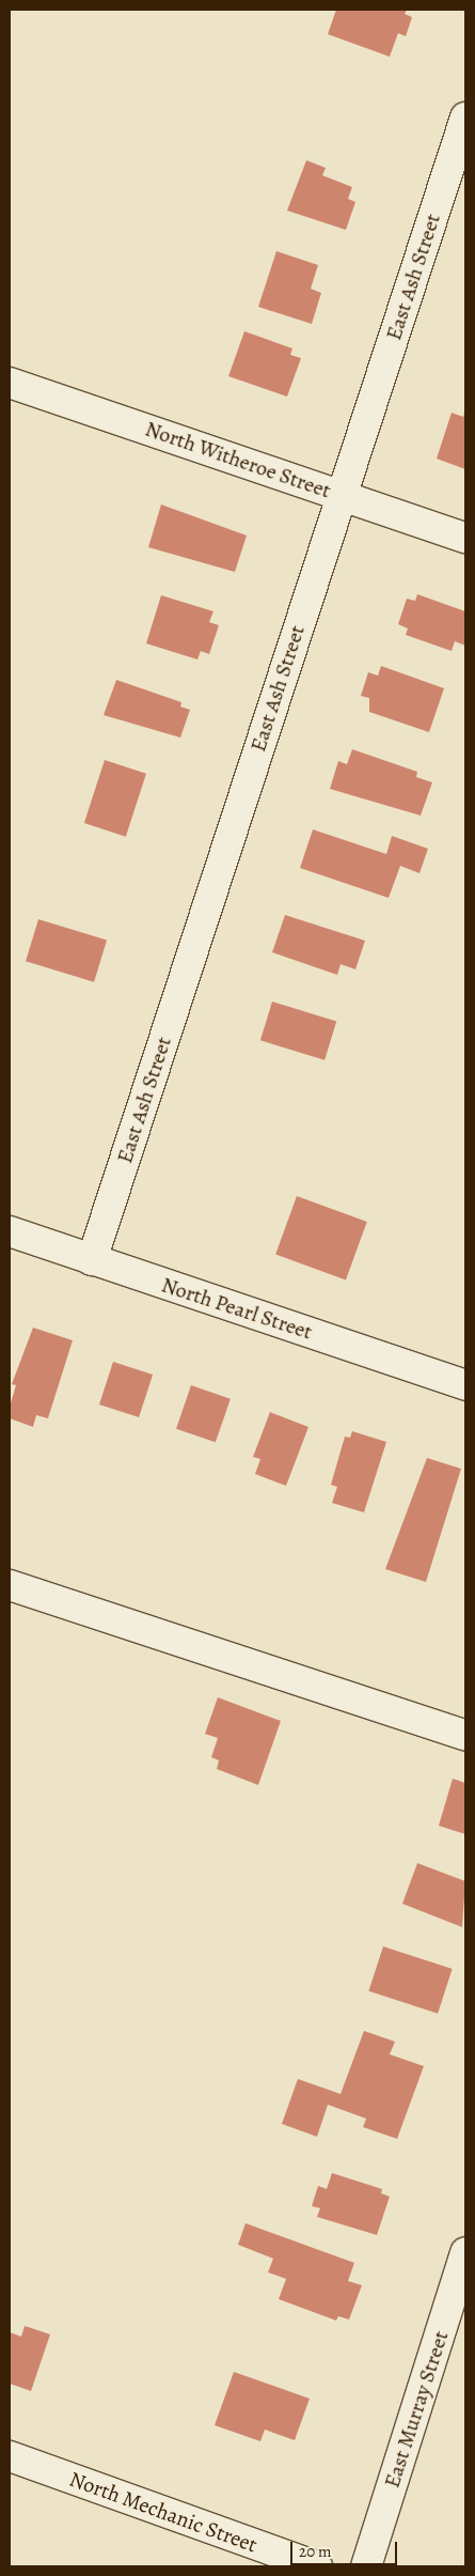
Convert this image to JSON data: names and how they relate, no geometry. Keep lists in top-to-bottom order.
{
  "streets": {
    "street": [
      "East Ash Street",
      "North Witheroe Street",
      "North Pearl Street",
      "East Murray Street",
      "North Mechanic Street"
    ]
  },
  "crossings": [
    ["East Ash Street", "North Witheroe Street"],
    ["East Ash Street", "North Pearl Street"]
  ],
  "scale_bar": "20 m"
}
